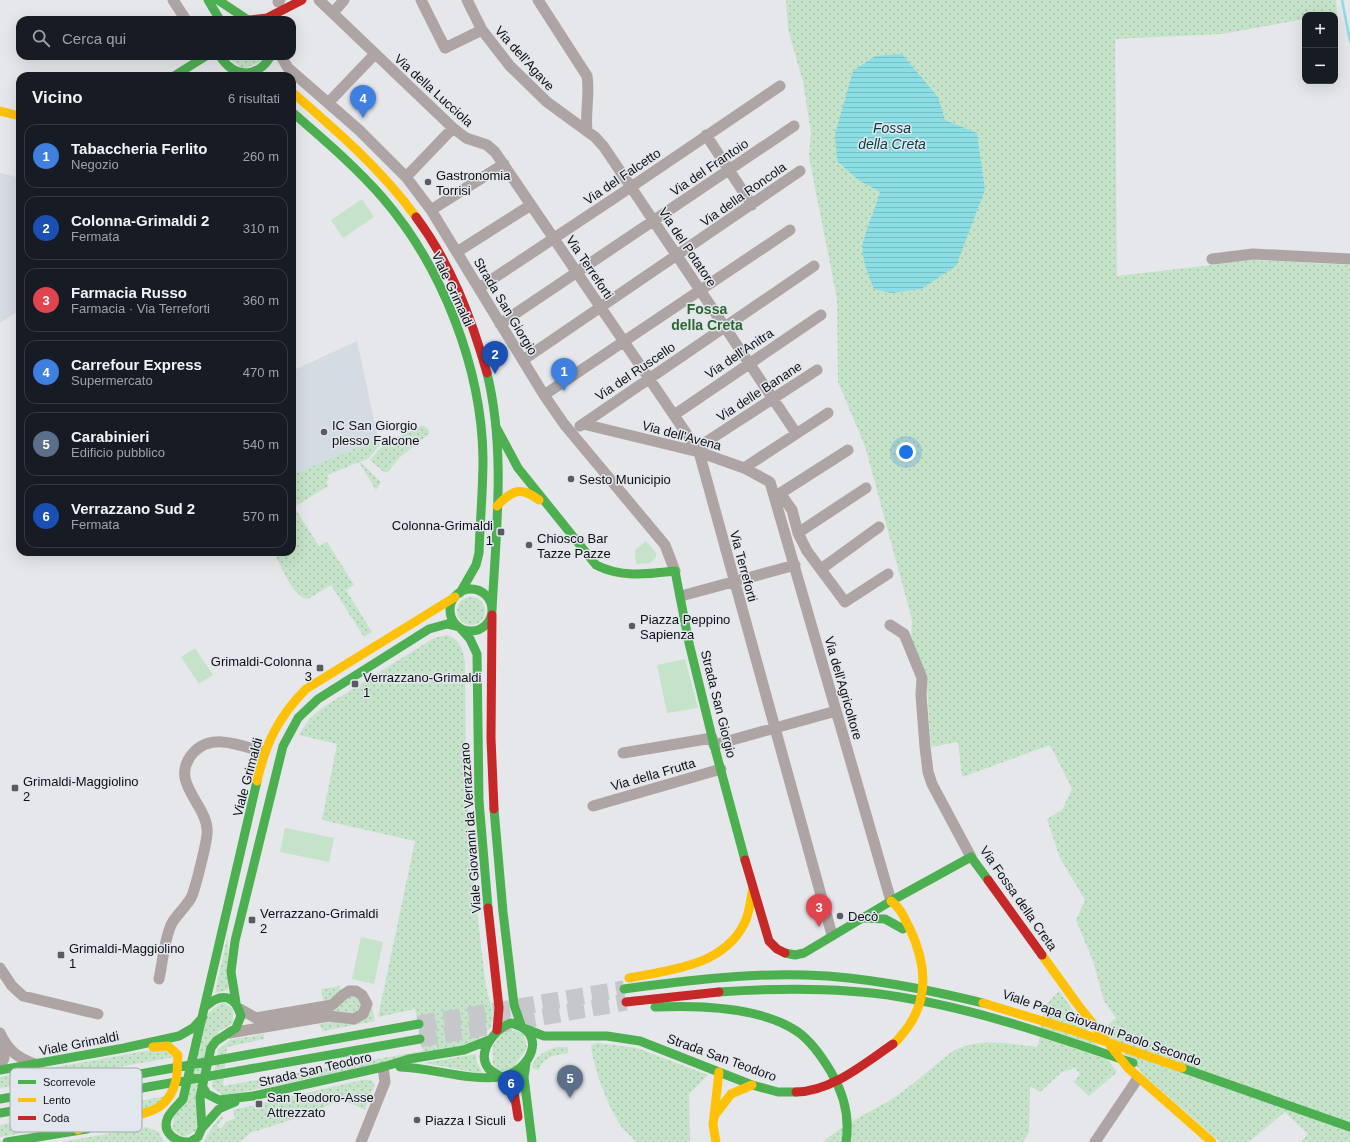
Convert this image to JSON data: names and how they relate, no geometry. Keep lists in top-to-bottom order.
{
  "streets": {
    "main road": [
      "Viale Grimaldi",
      "Strada San Giorgio",
      "Viale Giovanni da Verrazzano",
      "Via Fossa della Creta",
      "Viale Papa Giovanni Paolo Secondo",
      "Strada San Teodoro"
    ],
    "street": [
      "Via dell'Agave",
      "Via della Lucciola",
      "Via del Frantoio",
      "Via del Falcetto",
      "Via della Roncola",
      "Via del Potatore",
      "Via Terreforti",
      "Via dell'Anitra",
      "Via del Ruscello",
      "Via delle Banane",
      "Via dell'Avena",
      "Via dell'Agricoltore",
      "Via della Frutta"
    ]
  },
  "crossings": [
    ["Via dell'Agave", "Via del Potatore"],
    ["Via della Lucciola", "Via del Falcetto"],
    ["Via della Lucciola", "Via Terreforti"],
    ["Via del Frantoio", "Via del Potatore"],
    ["Via del Frantoio", "Via Terreforti"],
    ["Via del Frantoio", "Strada San Giorgio"],
    ["Via del Falcetto", "Via del Potatore"],
    ["Via del Falcetto", "Via Terreforti"],
    ["Via del Falcetto", "Strada San Giorgio"],
    ["Via della Roncola", "Via del Potatore"],
    ["Via della Roncola", "Via Terreforti"],
    ["Via della Roncola", "Strada San Giorgio"],
    ["Via del Potatore", "Via dell'Anitra"],
    ["Via del Potatore", "Via del Ruscello"],
    ["Via del Potatore", "Via delle Banane"],
    ["Via Terreforti", "Strada San Giorgio"],
    ["Via Terreforti", "Via dell'Anitra"],
    ["Via Terreforti", "Via del Ruscello"],
    ["Via Terreforti", "Via delle Banane"],
    ["Via Terreforti", "Via dell'Avena"],
    ["Viale Grimaldi", "Viale Giovanni da Verrazzano"],
    ["Strada San Giorgio", "Via del Ruscello"],
    ["Strada San Giorgio", "Via della Frutta"],
    ["Strada San Giorgio", "Viale Papa Giovanni Paolo Secondo"],
    ["Via del Ruscello", "Via dell'Avena"],
    ["Via delle Banane", "Via dell'Avena"],
    ["Via dell'Avena", "Via dell'Agricoltore"],
    ["Viale Giovanni da Verrazzano", "Strada San Teodoro"]
  ],
  "districts": ["Fossa della Creta"],
  "water": ["Fossa della Creta"],
  "places": {
    "other": [
      "Gastronomia Torrisi",
      "IC San Giorgio plesso Falcone",
      "Sesto Municipio",
      "Chiosco Bar Tazze Pazze",
      "Piazza Peppino Sapienza",
      "Decò",
      "Piazza I Siculi"
    ],
    "transit": [
      "Colonna-Grimaldi 1",
      "Grimaldi-Colonna 3",
      "Verrazzano-Grimaldi 1",
      "Grimaldi-Maggiolino 2",
      "Verrazzano-Grimaldi 2",
      "Grimaldi-Maggiolino 1",
      "San Teodoro-Asse Attrezzato"
    ]
  },
  "legend": ["Scorrevole", "Lento", "Coda"],
  "page": {
    "map_buttons": ["+", "−"],
    "search": "Cerca qui",
    "heading": ["Vicino", "6 risultati"],
    "pins": [
      "4",
      "2",
      "1",
      "3",
      "5",
      "6"
    ],
    "list": [
      {
        "mark": "1",
        "name": "Tabaccheria Ferlito",
        "note": "Negozio",
        "value": "260 m"
      },
      {
        "mark": "2",
        "name": "Colonna-Grimaldi 2",
        "note": "Fermata",
        "value": "310 m"
      },
      {
        "mark": "3",
        "name": "Farmacia Russo",
        "note": "Farmacia · Via Terreforti",
        "value": "360 m"
      },
      {
        "mark": "4",
        "name": "Carrefour Express",
        "note": "Supermercato",
        "value": "470 m"
      },
      {
        "mark": "5",
        "name": "Carabinieri",
        "note": "Edificio pubblico",
        "value": "540 m"
      },
      {
        "mark": "6",
        "name": "Verrazzano Sud 2",
        "note": "Fermata",
        "value": "570 m"
      }
    ]
  }
}
